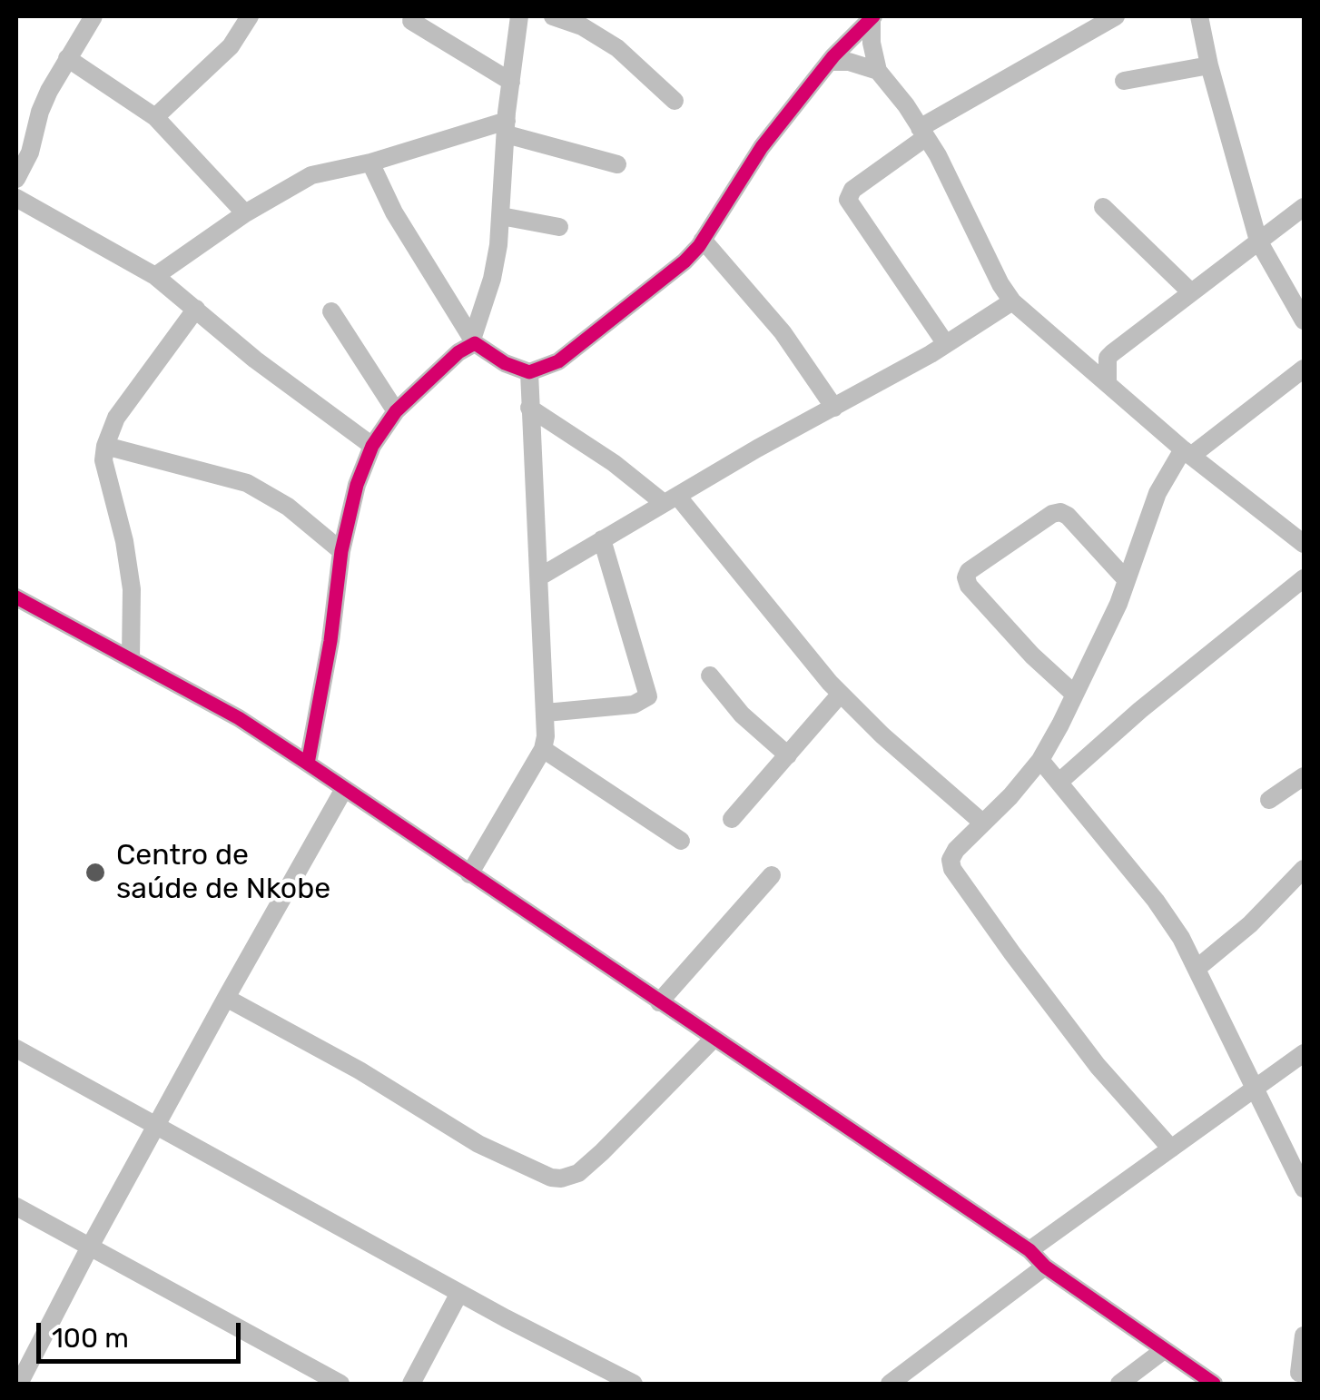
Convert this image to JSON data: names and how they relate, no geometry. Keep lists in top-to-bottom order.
{
  "places": ["Centro de saúde de Nkobe"],
  "scale_bar": "100 m"
}
